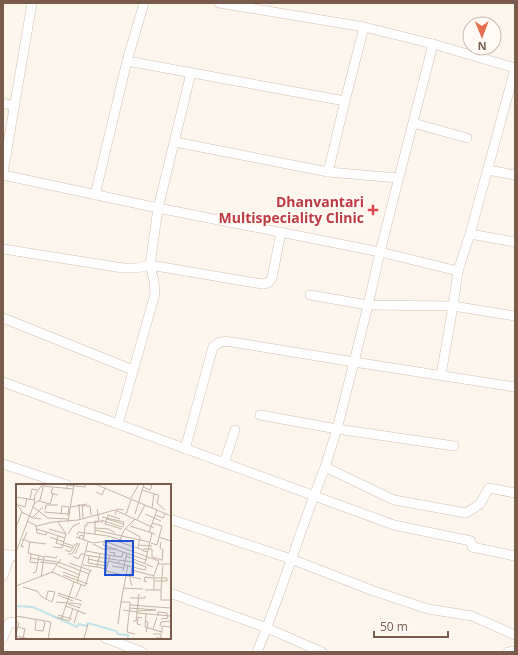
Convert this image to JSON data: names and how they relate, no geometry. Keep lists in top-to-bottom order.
{
  "places": {
    "health": ["Dhanvantari Multispeciality Clinic"]
  },
  "scale_bar": "50 m",
  "north": "bottom"
}
